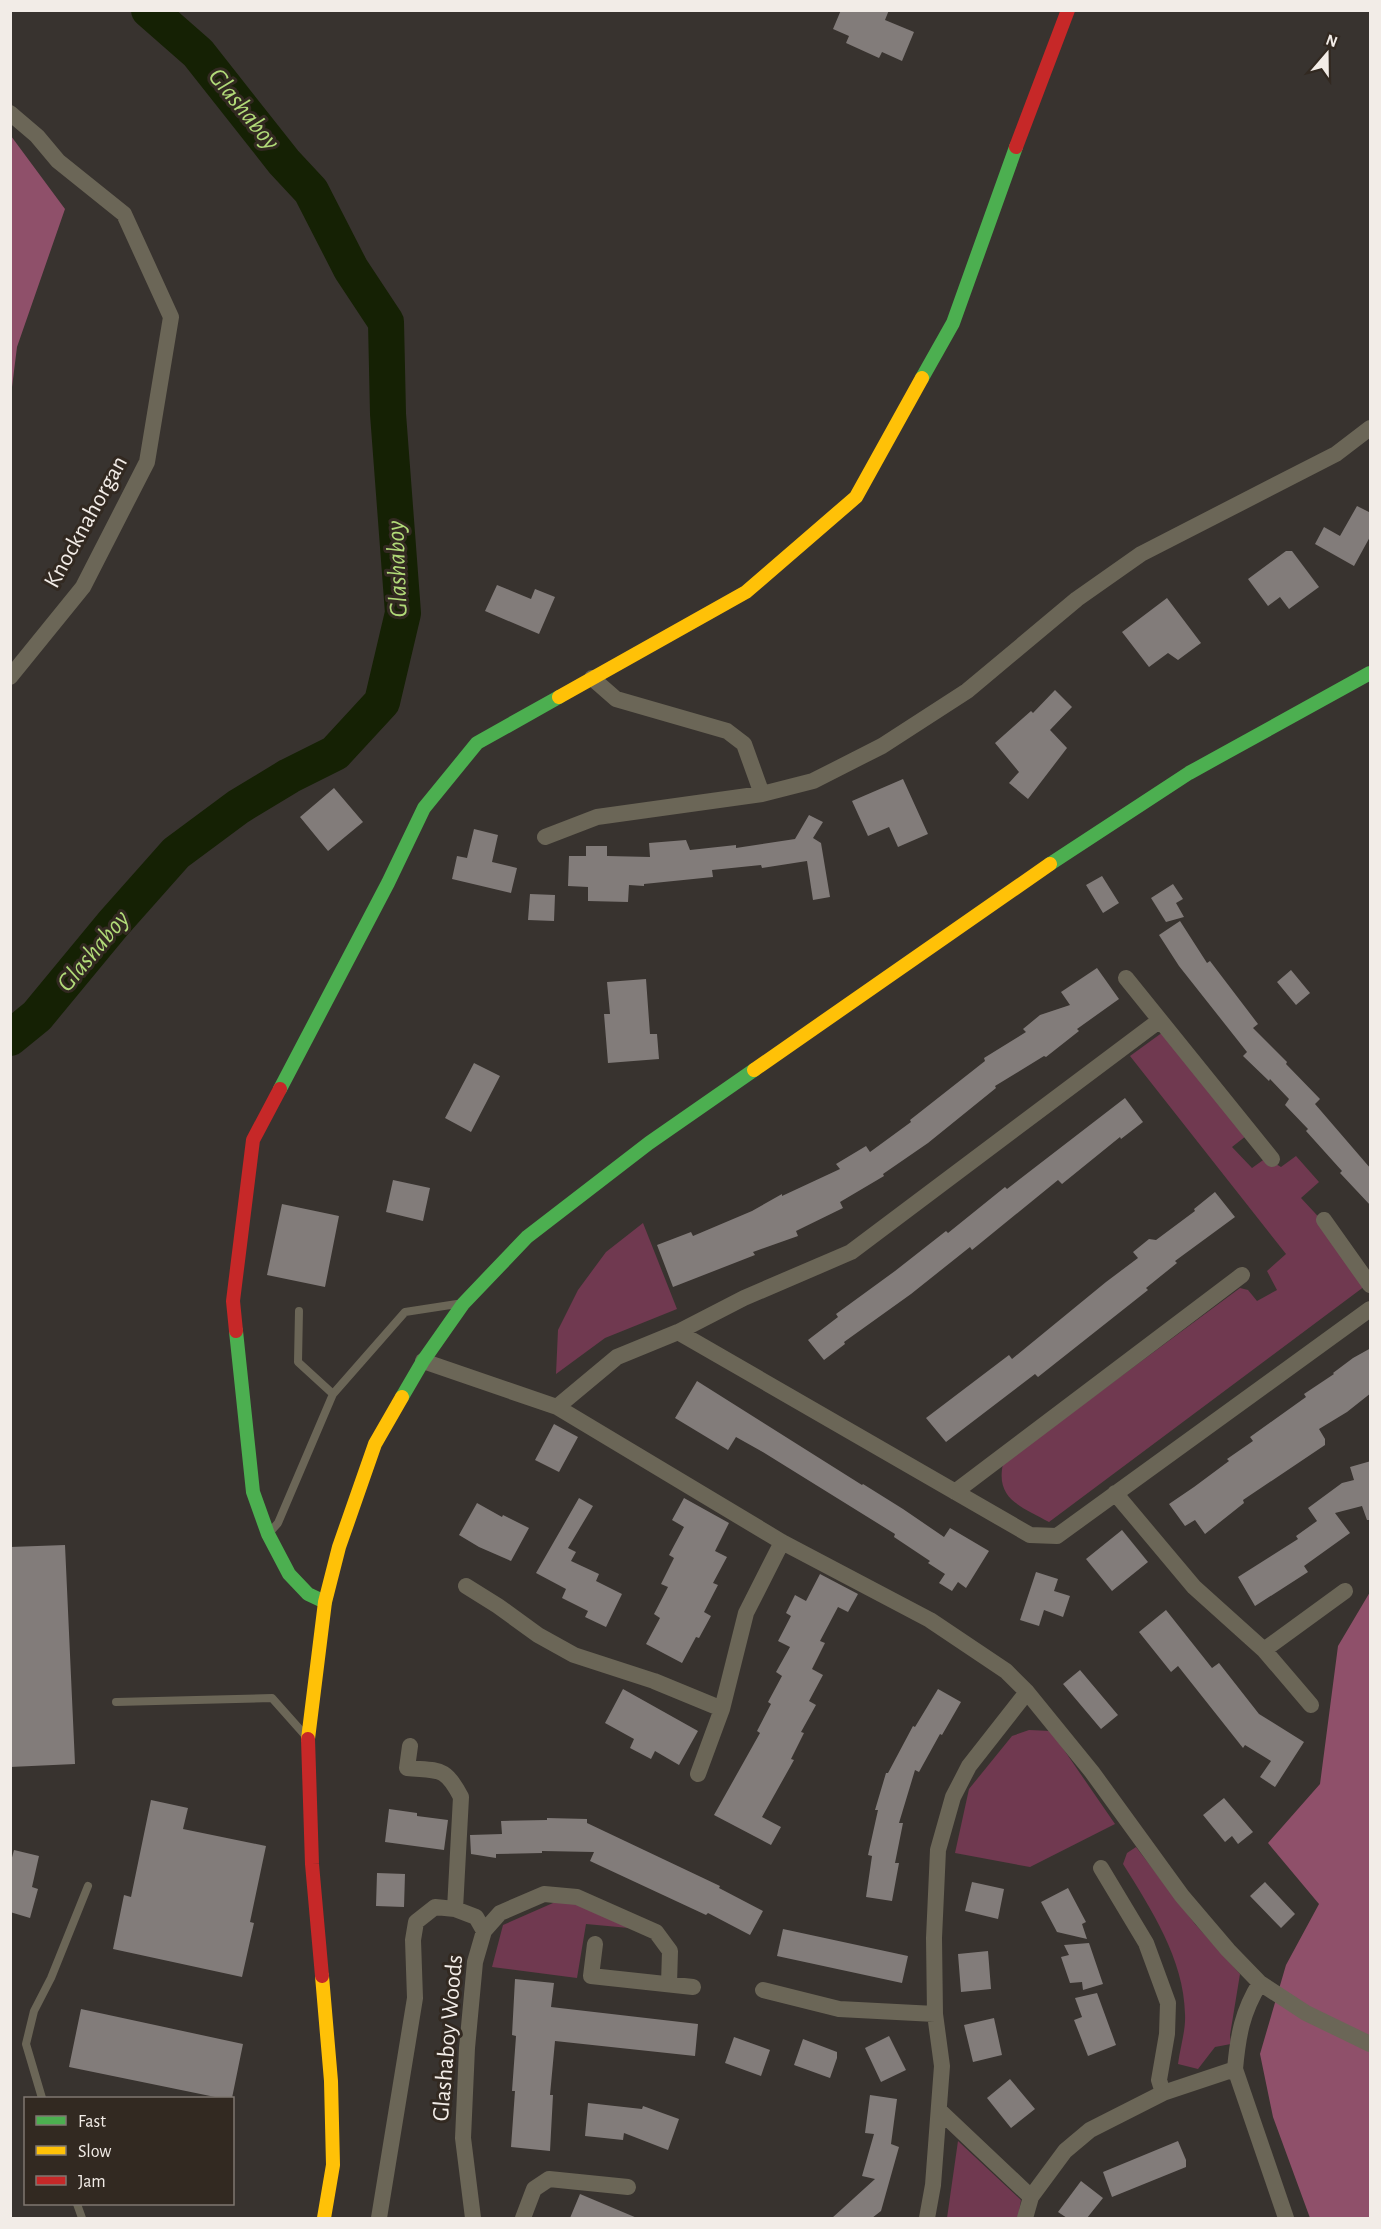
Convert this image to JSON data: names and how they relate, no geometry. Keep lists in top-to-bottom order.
{
  "streets": {
    "street": ["Knocknahorgan", "Glashaboy Woods"]
  },
  "water": ["Glashaboy"],
  "legend": ["Fast", "Slow", "Jam"],
  "north": "top"
}
